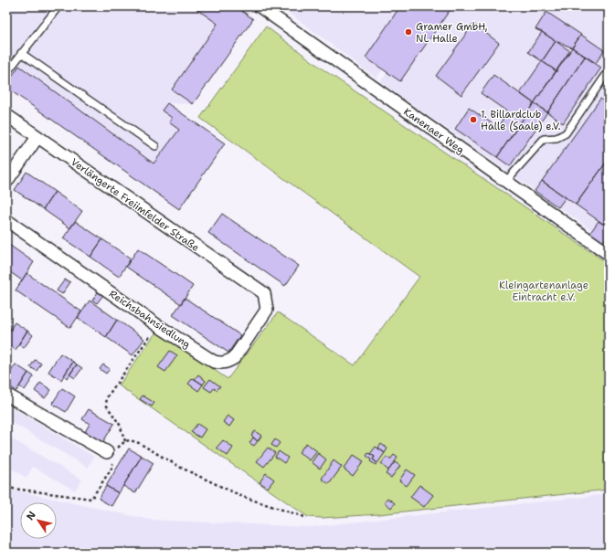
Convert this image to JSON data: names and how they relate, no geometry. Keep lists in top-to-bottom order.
{
  "streets": {
    "street": ["Kanenaer Weg", "Verlängerte Freiimfelder Straße", "Reichsbahnsiedlung"]
  },
  "crossings": [
    ["Verlängerte Freiimfelder Straße", "Reichsbahnsiedlung"]
  ],
  "parks": ["Kleingartenanlage Eintracht e.V."],
  "places": ["Gramer GmbH, NL Halle", "1. Billardclub Halle (Saale) e.V."],
  "north": "top left"
}
